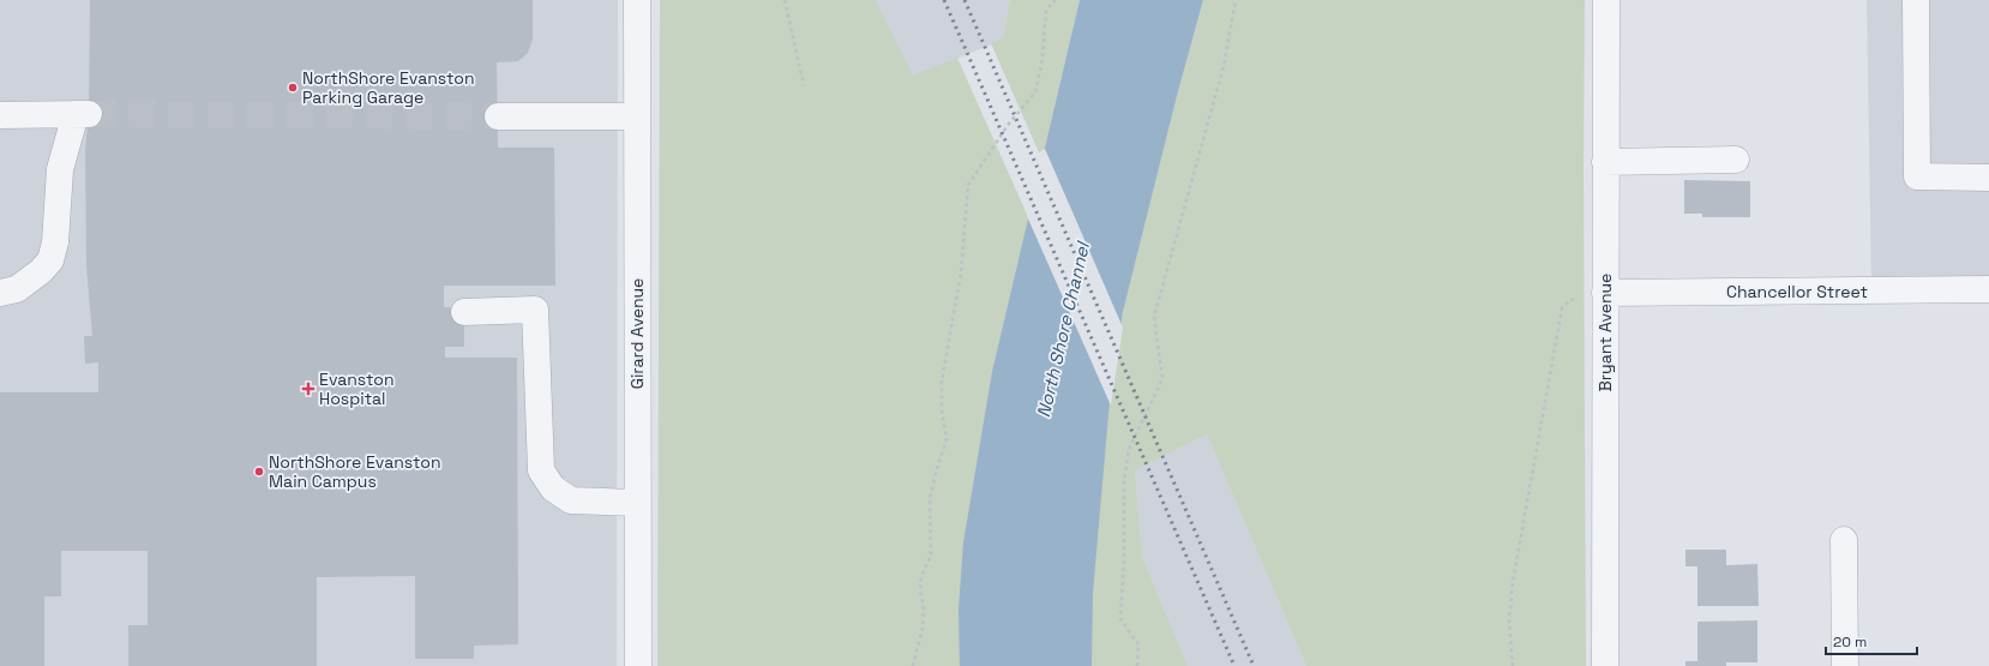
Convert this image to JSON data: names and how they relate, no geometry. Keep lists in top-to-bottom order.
{
  "streets": {
    "street": ["Chancellor Street", "Bryant Avenue", "Girard Avenue"]
  },
  "crossings": [
    ["Chancellor Street", "Bryant Avenue"]
  ],
  "water": ["North Shore Channel"],
  "places": {
    "other": ["NorthShore Evanston Parking Garage", "NorthShore Evanston Main Campus"],
    "health": ["Evanston Hospital"]
  },
  "scale_bar": "20 m"
}
